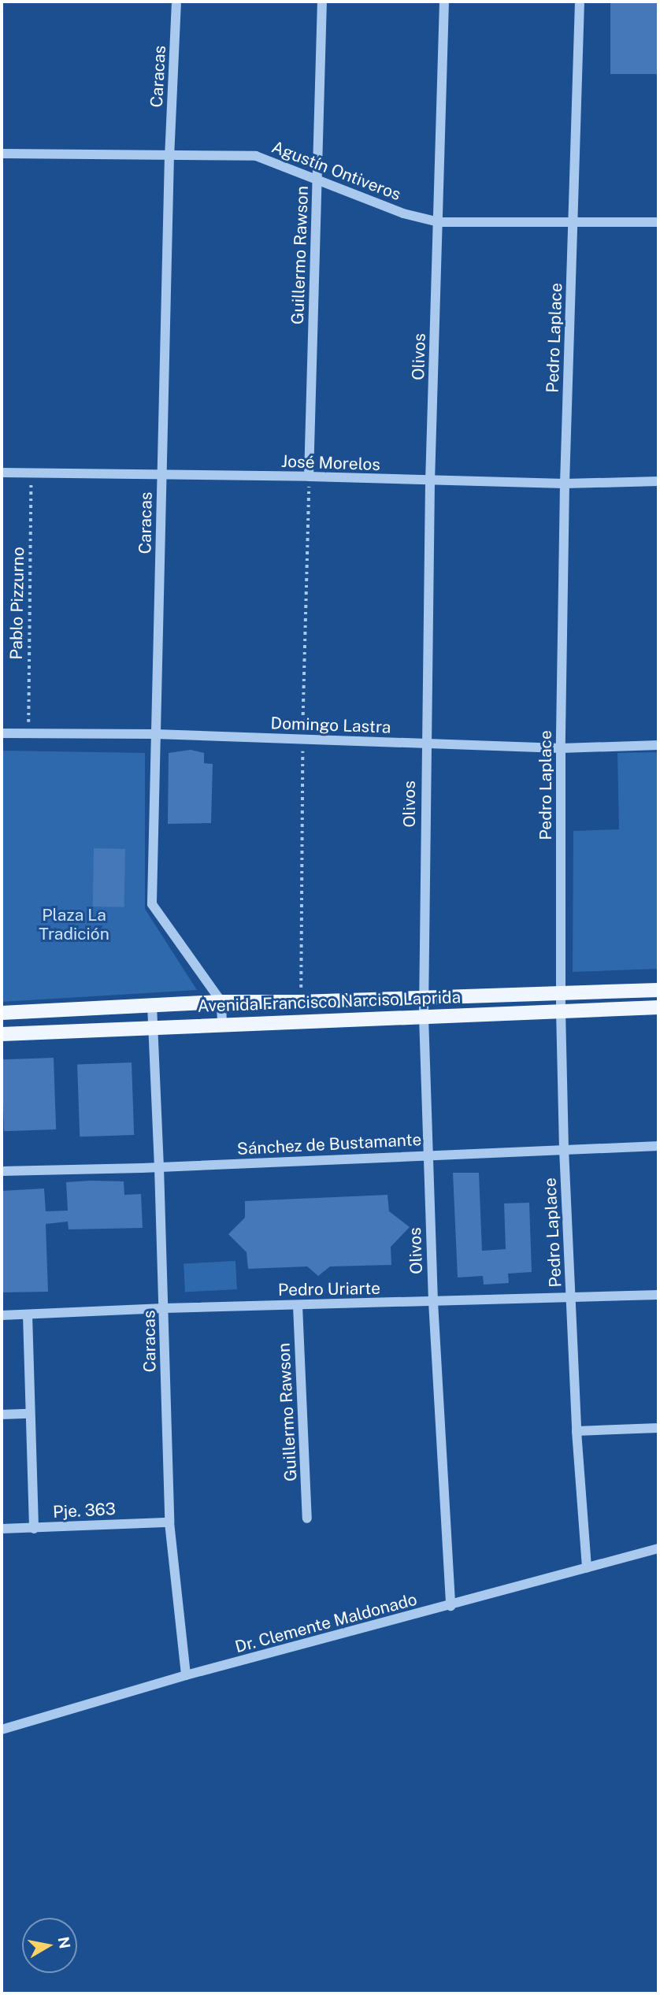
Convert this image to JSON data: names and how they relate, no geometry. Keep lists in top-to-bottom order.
{
  "streets": {
    "main road": ["Avenida Francisco Narciso Laprida"],
    "street": [
      "Caracas",
      "Agustín Ontiveros",
      "Guillermo Rawson",
      "Pedro Laplace",
      "Olivos",
      "José Morelos",
      "Domingo Lastra",
      "Sánchez de Bustamante",
      "Pedro Uriarte",
      "Pje. 363",
      "Dr. Clemente Maldonado"
    ],
    "path": ["Pablo Pizzurno"]
  },
  "crossings": [
    ["Caracas", "Agustín Ontiveros"],
    ["Caracas", "José Morelos"],
    ["Caracas", "Domingo Lastra"],
    ["Caracas", "Avenida Francisco Narciso Laprida"],
    ["Caracas", "Sánchez de Bustamante"],
    ["Caracas", "Pedro Uriarte"],
    ["Caracas", "Pje. 363"],
    ["Caracas", "Dr. Clemente Maldonado"],
    ["Agustín Ontiveros", "Guillermo Rawson"],
    ["Agustín Ontiveros", "Pedro Laplace"],
    ["Agustín Ontiveros", "Olivos"],
    ["Guillermo Rawson", "José Morelos"],
    ["Guillermo Rawson", "Pedro Uriarte"],
    ["Pedro Laplace", "José Morelos"],
    ["Pedro Laplace", "Domingo Lastra"],
    ["Pedro Laplace", "Avenida Francisco Narciso Laprida"],
    ["Pedro Laplace", "Sánchez de Bustamante"],
    ["Pedro Laplace", "Pedro Uriarte"],
    ["Pedro Laplace", "Dr. Clemente Maldonado"],
    ["Olivos", "José Morelos"],
    ["Olivos", "Domingo Lastra"],
    ["Olivos", "Avenida Francisco Narciso Laprida"],
    ["Olivos", "Sánchez de Bustamante"],
    ["Olivos", "Pedro Uriarte"],
    ["Olivos", "Dr. Clemente Maldonado"],
    ["José Morelos", "Pablo Pizzurno"],
    ["Pablo Pizzurno", "Domingo Lastra"]
  ],
  "parks": ["Plaza La Tradición"],
  "north": "right"
}
